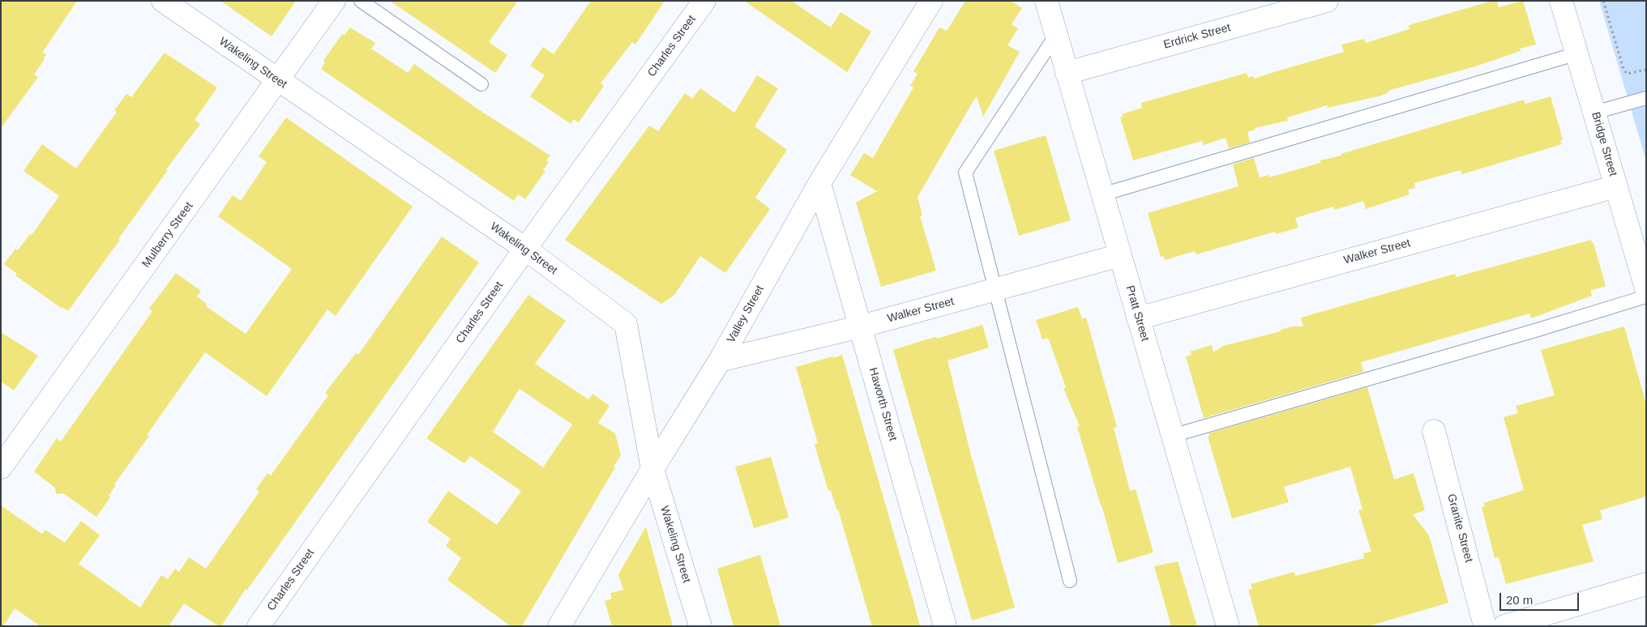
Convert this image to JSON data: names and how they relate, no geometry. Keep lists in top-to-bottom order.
{
  "streets": {
    "street": [
      "Erdrick Street",
      "Charles Street",
      "Wakeling Street",
      "Bridge Street",
      "Mulberry Street",
      "Walker Street",
      "Pratt Street",
      "Valley Street",
      "Haworth Street",
      "Granite Street"
    ]
  },
  "crossings": [
    ["Erdrick Street", "Pratt Street"],
    ["Charles Street", "Wakeling Street"],
    ["Wakeling Street", "Mulberry Street"],
    ["Wakeling Street", "Valley Street"],
    ["Bridge Street", "Walker Street"],
    ["Walker Street", "Pratt Street"],
    ["Walker Street", "Valley Street"],
    ["Walker Street", "Haworth Street"],
    ["Valley Street", "Haworth Street"]
  ],
  "scale_bar": "20 m"
}
